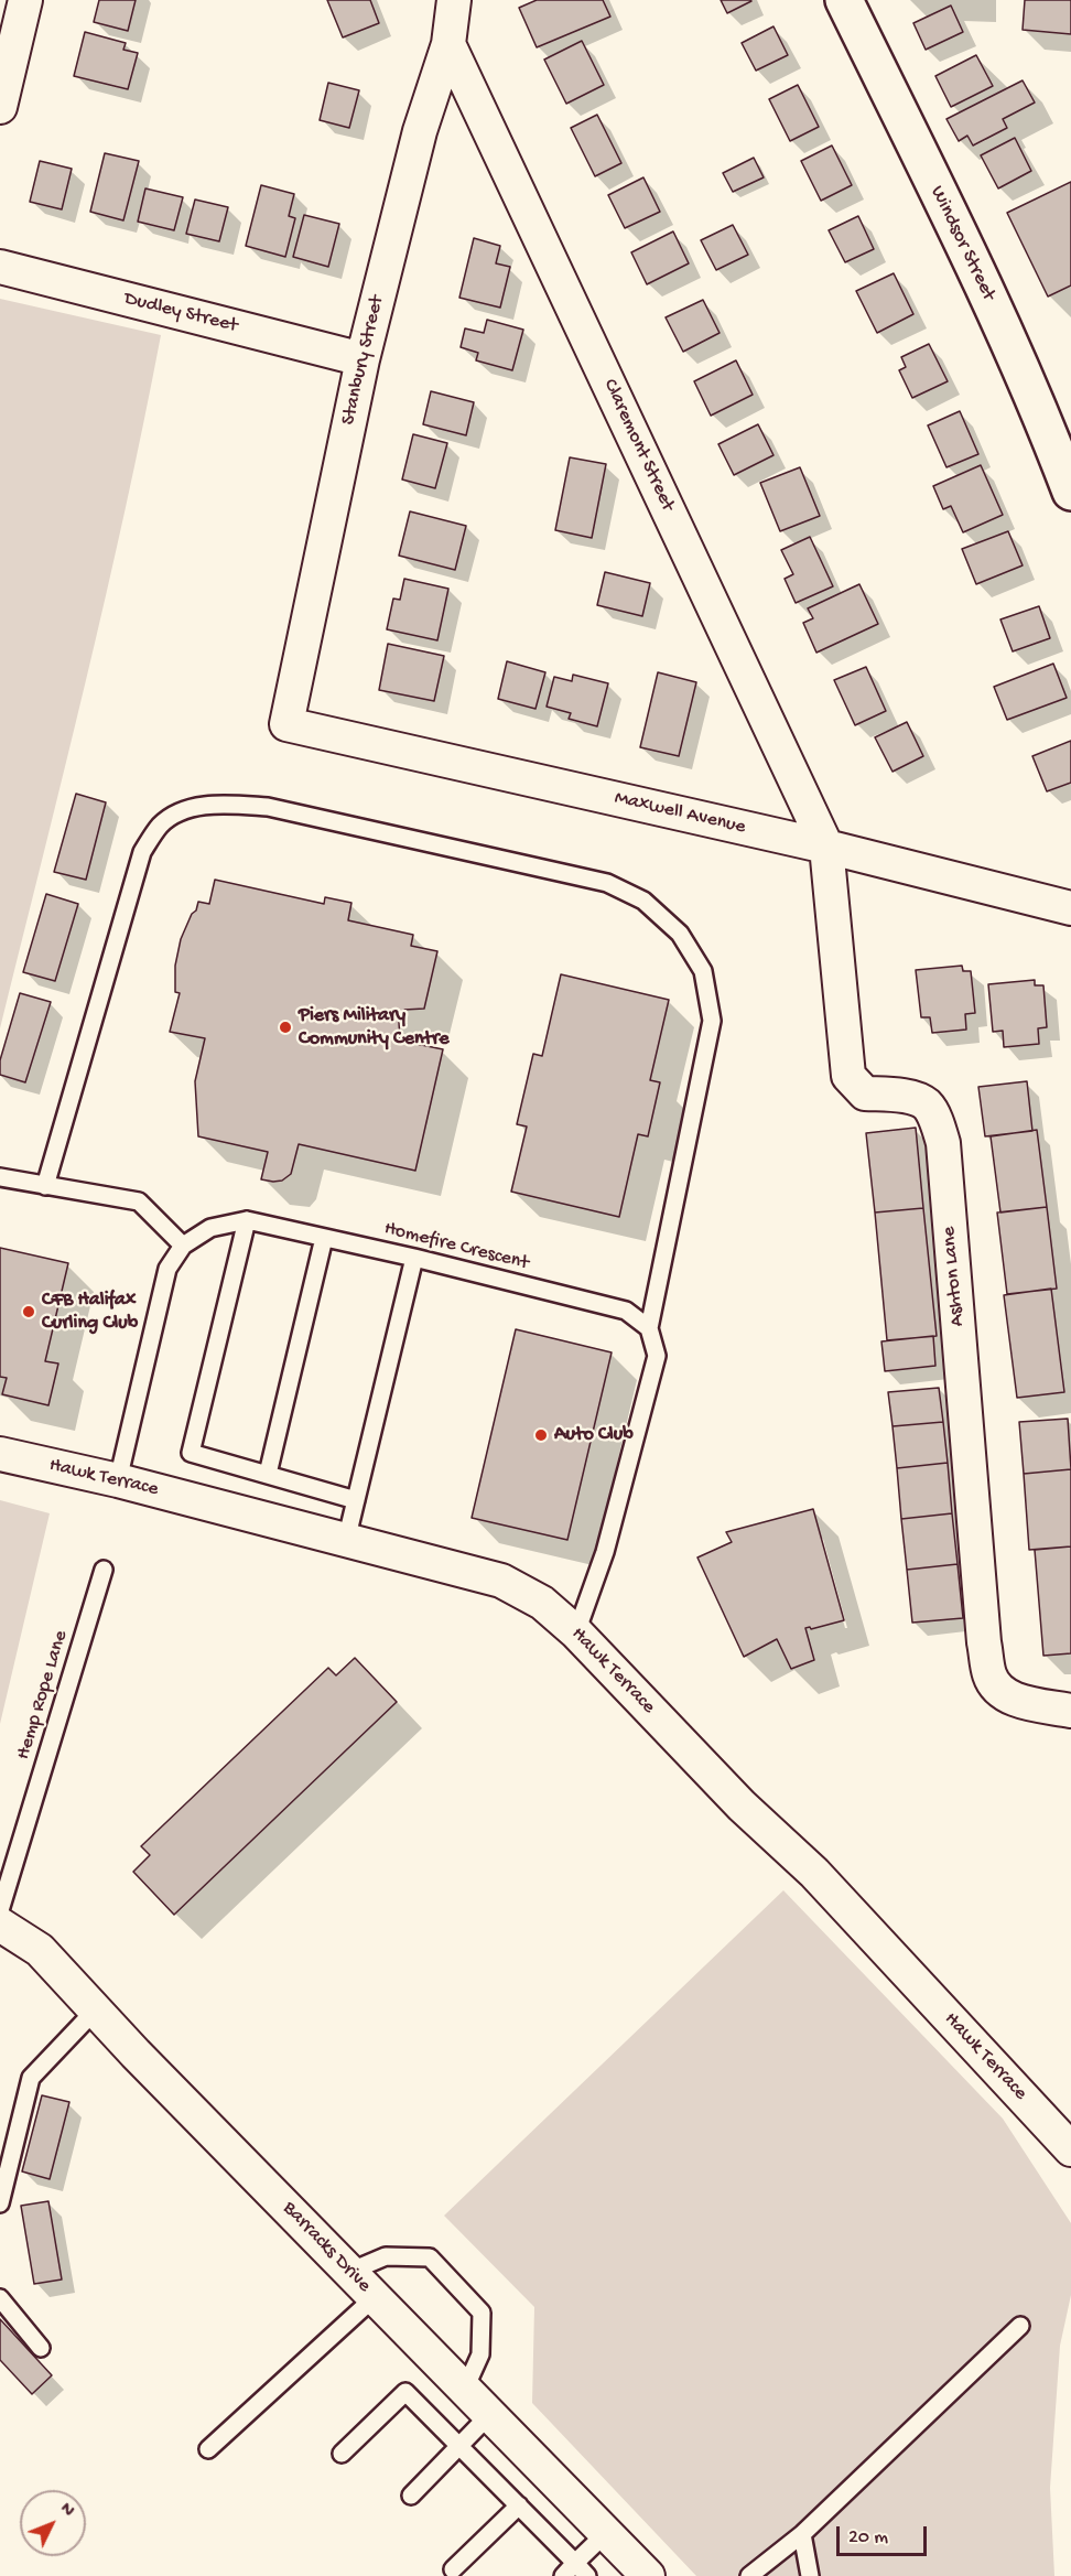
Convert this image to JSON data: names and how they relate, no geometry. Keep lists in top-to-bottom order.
{
  "streets": {
    "street": [
      "Windsor Street",
      "Dudley Street",
      "Stanbury Street",
      "Claremont Street",
      "Maxwell Avenue",
      "Ashton Lane",
      "Hawk Terrace",
      "Barracks Drive"
    ],
    "lane": ["Homefire Crescent", "Hemp Rope Lane"]
  },
  "crossings": [
    ["Dudley Street", "Stanbury Street"],
    ["Stanbury Street", "Claremont Street"],
    ["Stanbury Street", "Maxwell Avenue"],
    ["Claremont Street", "Maxwell Avenue"],
    ["Claremont Street", "Ashton Lane"],
    ["Maxwell Avenue", "Ashton Lane"],
    ["Homefire Crescent", "Hawk Terrace"]
  ],
  "places": ["Piers Military Community Centre", "CFB Halifax Curling Club", "Auto Club"],
  "scale_bar": "20 m",
  "north": "top right"
}
